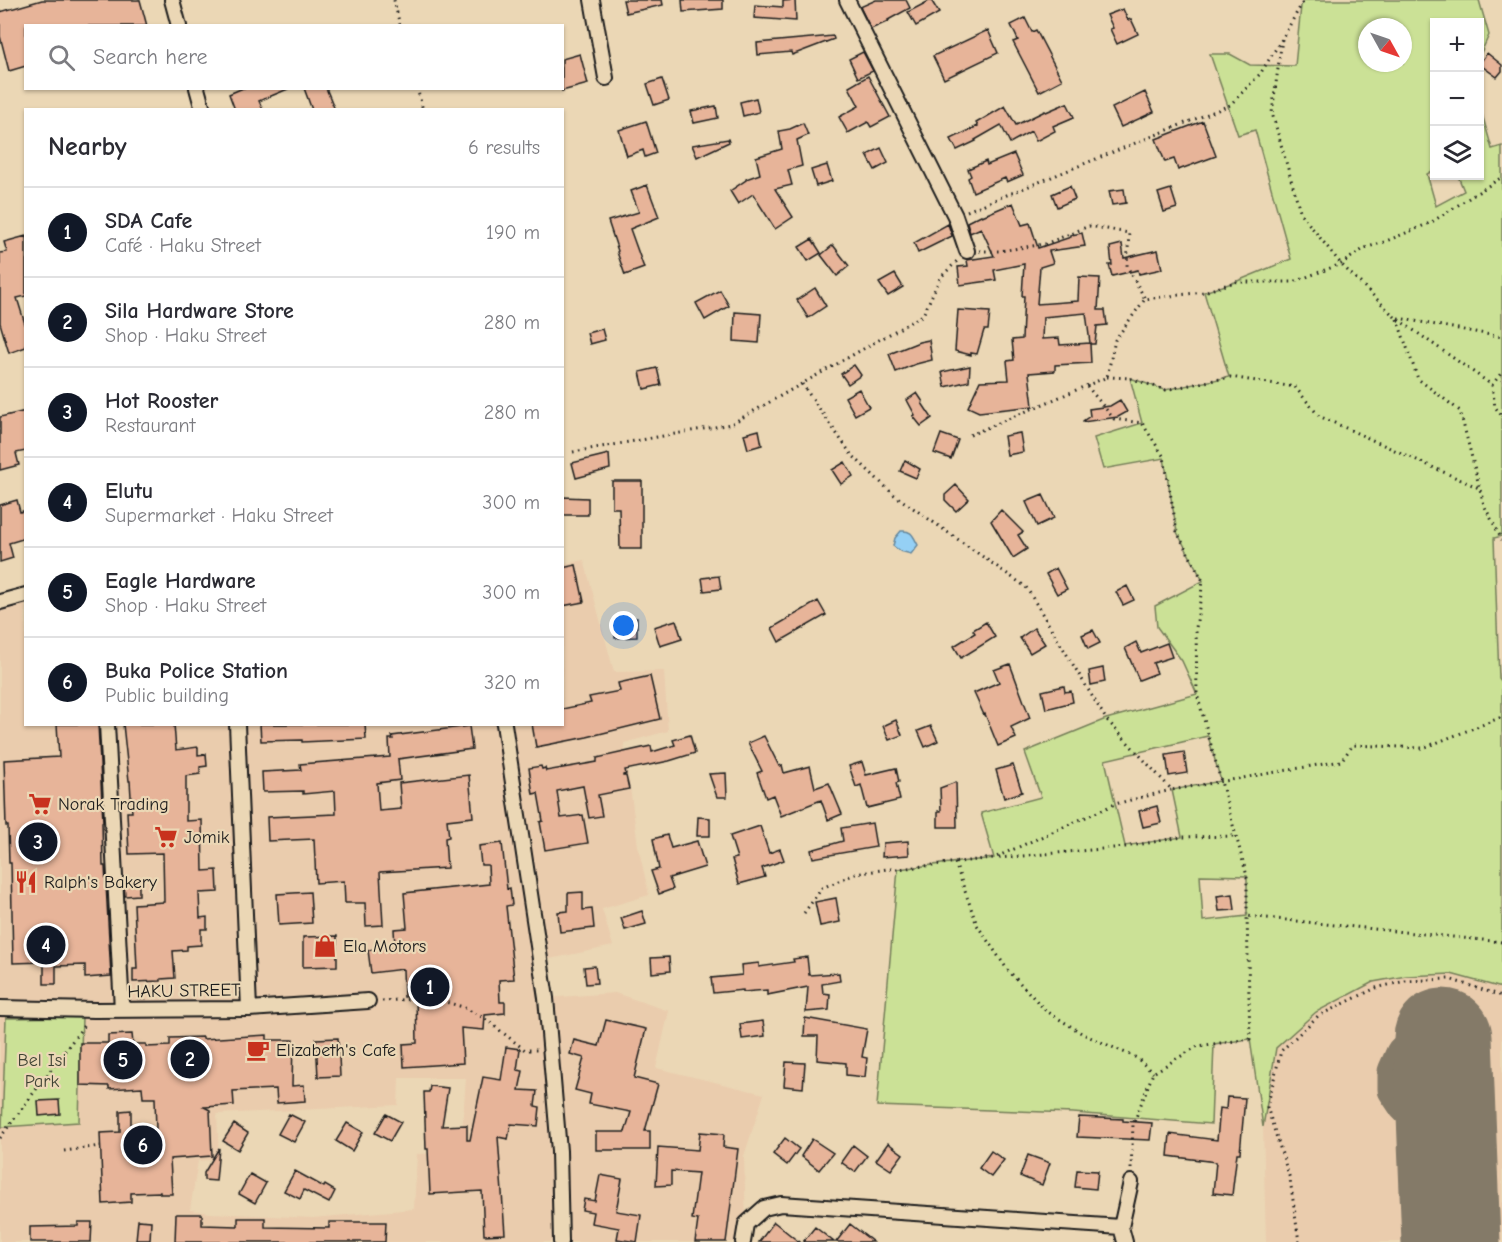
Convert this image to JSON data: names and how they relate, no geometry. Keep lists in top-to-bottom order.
{
  "streets": {
    "street": ["HAKU STREET"]
  },
  "parks": ["Bel Isi Park"],
  "places": {
    "supermarket": ["Norak Trading", "Jomik"],
    "restaurant": ["Ralph's Bakery"],
    "shop": ["Ela Motors"],
    "cafe": ["Elizabeth's Cafe"]
  },
  "north": "bottom right",
  "page": {
    "map_buttons": ["+", "−"],
    "search": "Search here",
    "heading": ["Nearby", "6 results"],
    "list": [
      {
        "mark": "1",
        "name": "SDA Cafe",
        "note": "Café · Haku Street",
        "value": "190 m"
      },
      {
        "mark": "2",
        "name": "Sila Hardware Store",
        "note": "Shop · Haku Street",
        "value": "280 m"
      },
      {
        "mark": "3",
        "name": "Hot Rooster",
        "note": "Restaurant",
        "value": "280 m"
      },
      {
        "mark": "4",
        "name": "Elutu",
        "note": "Supermarket · Haku Street",
        "value": "300 m"
      },
      {
        "mark": "5",
        "name": "Eagle Hardware",
        "note": "Shop · Haku Street",
        "value": "300 m"
      },
      {
        "mark": "6",
        "name": "Buka Police Station",
        "note": "Public building",
        "value": "320 m"
      }
    ],
    "pins": [
      "3",
      "4",
      "1",
      "2",
      "5",
      "6"
    ]
  }
}
